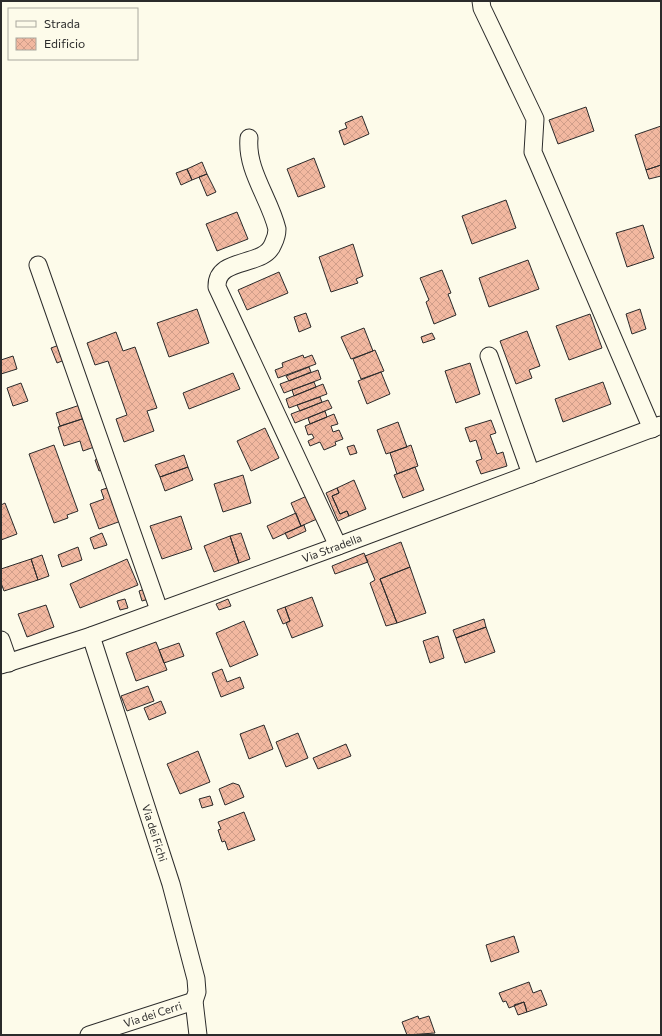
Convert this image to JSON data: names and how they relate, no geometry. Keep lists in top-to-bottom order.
{
  "streets": {
    "street": ["Via Stradella", "Via dei Fichi", "Via dei Cerri"]
  },
  "crossings": [
    ["Via Stradella", "Via dei Fichi"],
    ["Via dei Fichi", "Via dei Cerri"]
  ],
  "legend": ["Strada", "Edificio"]
}
